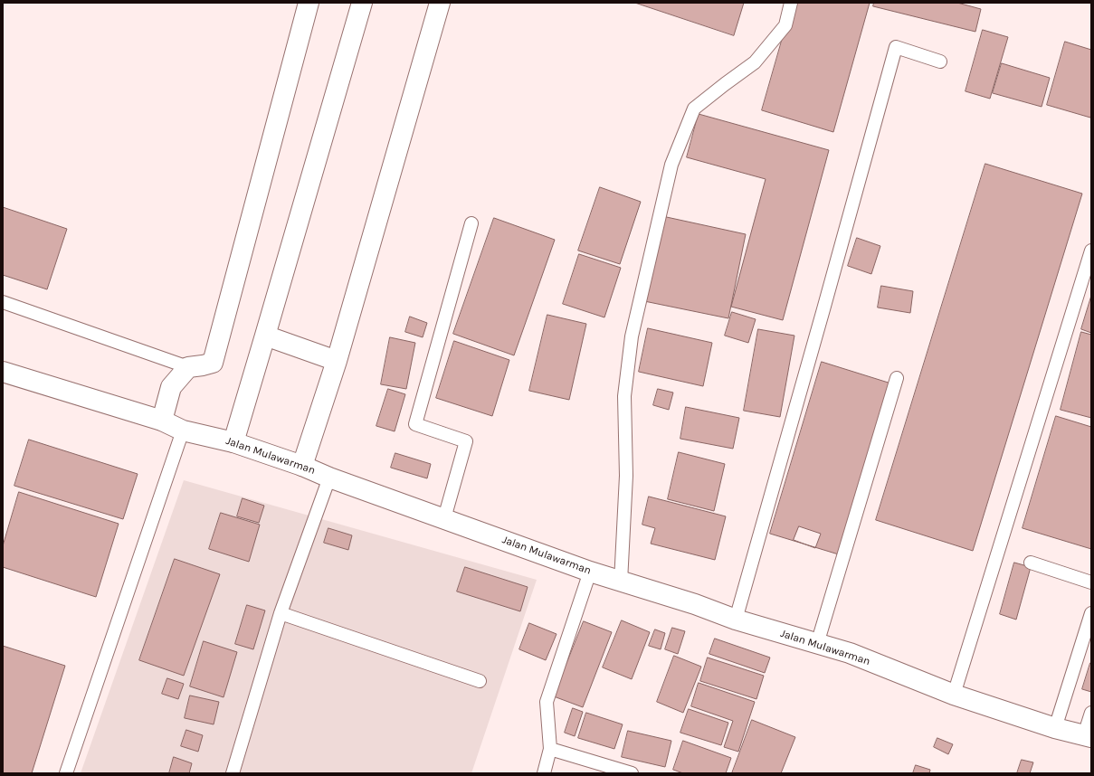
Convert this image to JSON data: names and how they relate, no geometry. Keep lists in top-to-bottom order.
{
  "streets": {
    "main road": ["Jalan Mulawarman"]
  }
}
